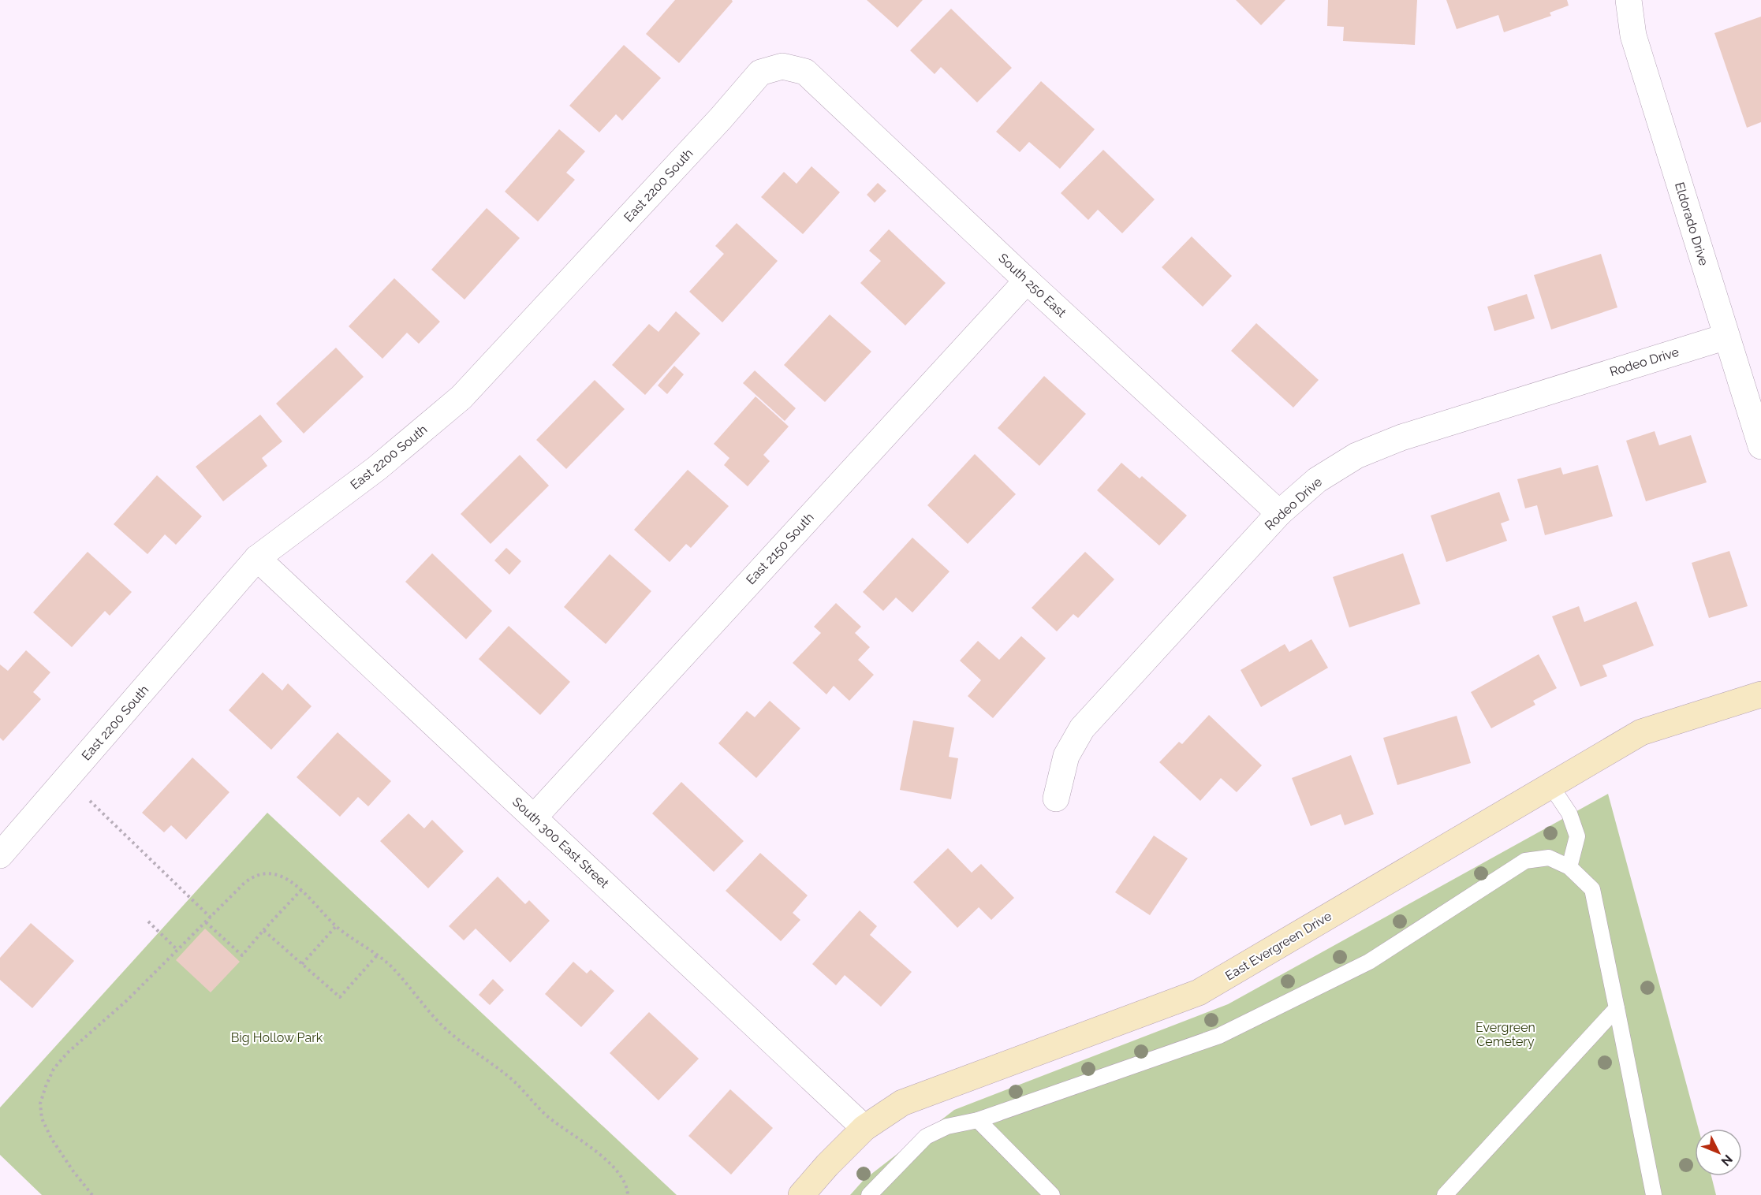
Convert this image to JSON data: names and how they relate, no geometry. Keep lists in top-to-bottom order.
{
  "streets": {
    "street": [
      "East 2200 South",
      "Eldorado Drive",
      "South 250 East",
      "Rodeo Drive",
      "East 2150 South",
      "South 300 East Street",
      "East Evergreen Drive"
    ]
  },
  "crossings": [
    ["East 2200 South", "South 250 East"],
    ["East 2200 South", "South 300 East Street"],
    ["Eldorado Drive", "Rodeo Drive"],
    ["South 250 East", "Rodeo Drive"],
    ["South 250 East", "East 2150 South"],
    ["East 2150 South", "South 300 East Street"],
    ["South 300 East Street", "East Evergreen Drive"]
  ],
  "parks": ["Evergreen Cemetery", "Big Hollow Park"],
  "north": "bottom right"
}
